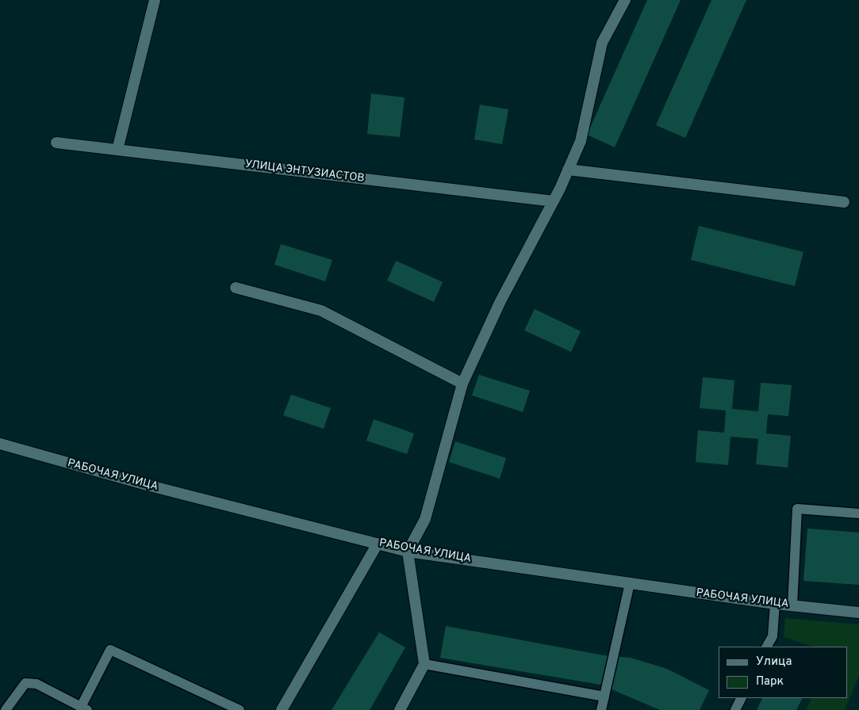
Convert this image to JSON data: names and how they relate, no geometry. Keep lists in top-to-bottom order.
{
  "streets": {
    "street": ["УЛИЦА ЭНТУЗИАСТОВ", "РАБОЧАЯ УЛИЦА"]
  },
  "legend": ["Улица", "Парк"]
}
